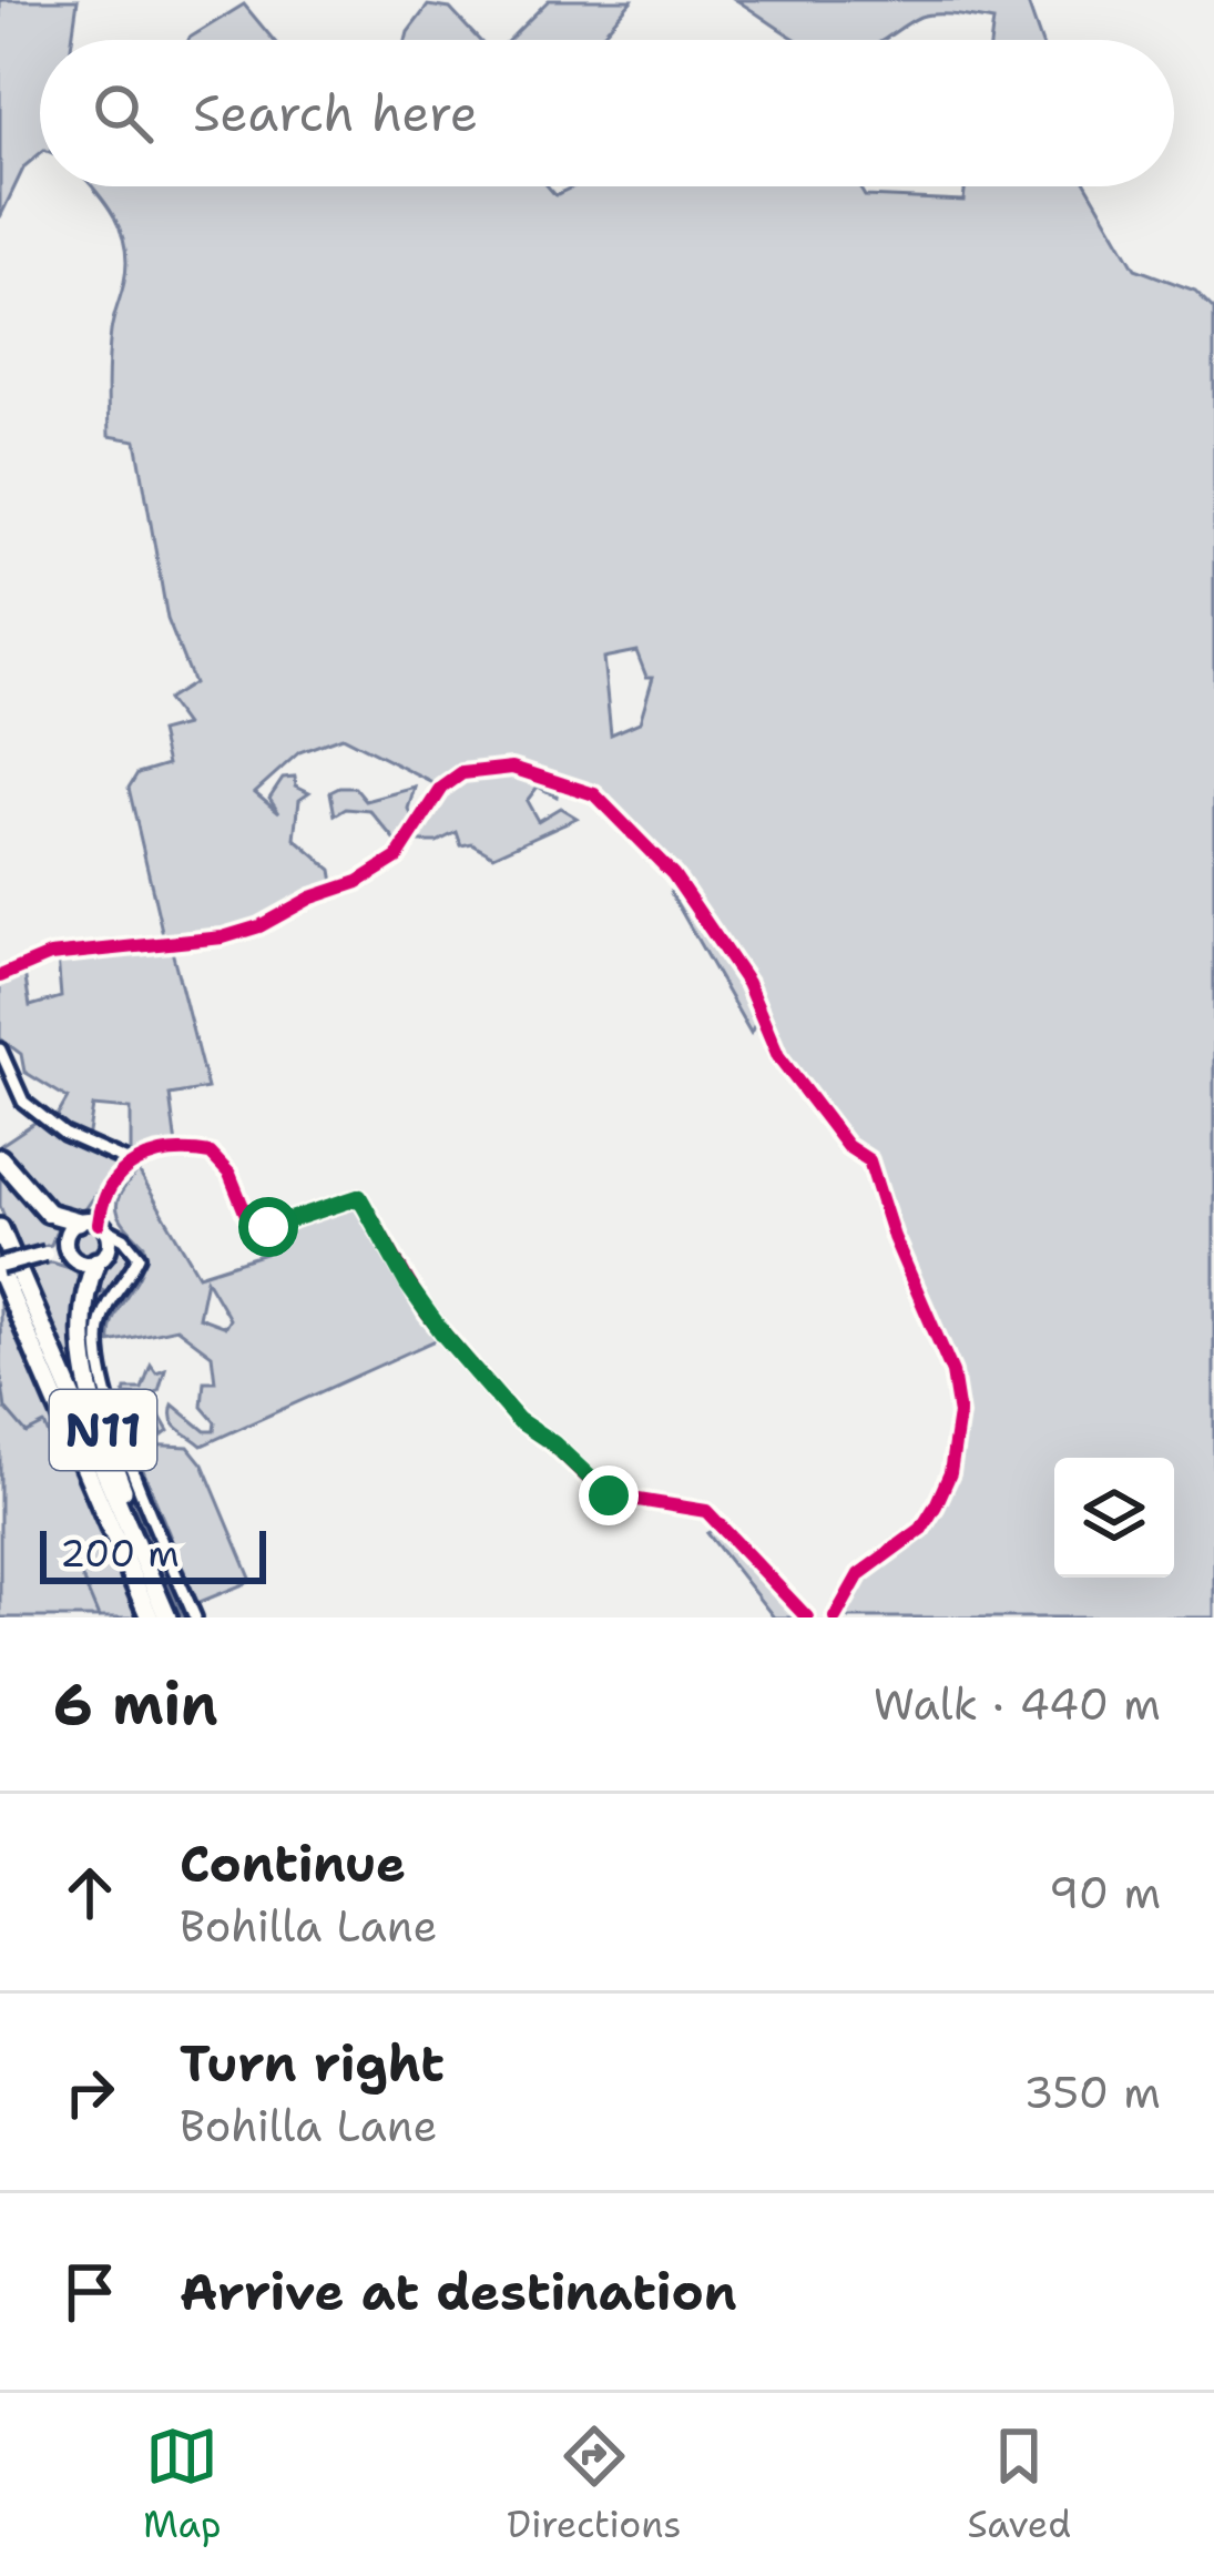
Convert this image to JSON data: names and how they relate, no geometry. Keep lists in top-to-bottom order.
{
  "streets": {
    "highway": ["N11"]
  },
  "scale_bar": "200 m",
  "page": {
    "search": "Search here",
    "scale": "200 m",
    "heading": ["6 min", "Walk · 440 m"],
    "list": [
      ["Continue", "Bohilla Lane", "90 m"],
      ["Turn right", "Bohilla Lane", "350 m"],
      "Arrive at destination"
    ],
    "nav": ["Map", "Directions", "Saved"]
  }
}
